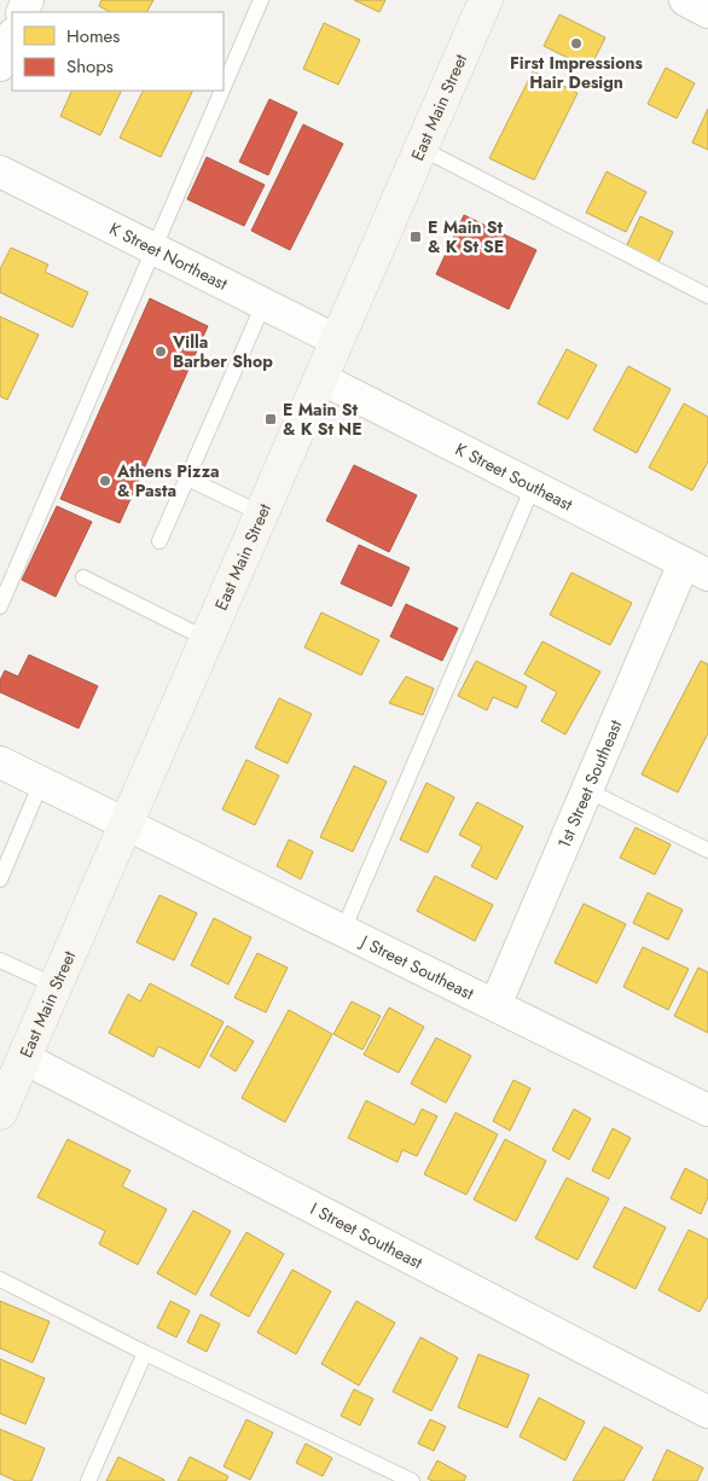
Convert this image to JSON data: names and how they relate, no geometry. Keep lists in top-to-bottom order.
{
  "streets": {
    "main road": ["East Main Street"],
    "street": [
      "K Street Northeast",
      "K Street Southeast",
      "1st Street Southeast",
      "J Street Southeast",
      "I Street Southeast"
    ]
  },
  "crossings": [
    ["East Main Street", "K Street Northeast"],
    ["East Main Street", "K Street Southeast"],
    ["East Main Street", "J Street Southeast"],
    ["East Main Street", "I Street Southeast"],
    ["K Street Southeast", "1st Street Southeast"],
    ["1st Street Southeast", "J Street Southeast"]
  ],
  "places": {
    "other": ["First Impressions Hair Design", "Villa Barber Shop", "Athens Pizza & Pasta"],
    "transit": ["E Main St & K St SE", "E Main St & K St NE"]
  },
  "legend": ["Homes", "Shops"]
}
